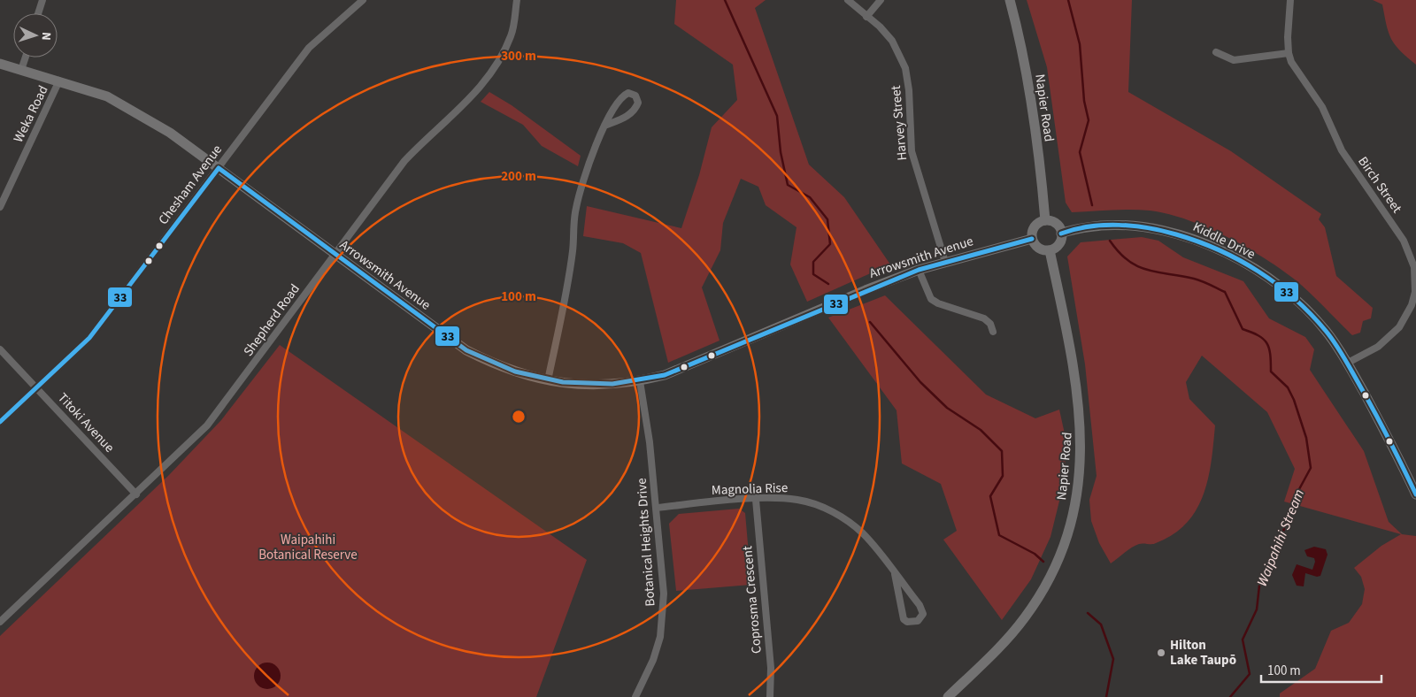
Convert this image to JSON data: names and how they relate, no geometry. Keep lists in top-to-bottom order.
{
  "streets": {
    "street": [
      "Napier Road",
      "Weka Road",
      "Harvey Street",
      "Chesham Avenue",
      "Birch Street",
      "Kiddle Drive",
      "Arrowsmith Avenue",
      "Shepherd Road",
      "Titoki Avenue",
      "Magnolia Rise",
      "Botanical Heights Drive",
      "Coprosma Crescent"
    ]
  },
  "crossings": [
    ["Napier Road", "Kiddle Drive"],
    ["Napier Road", "Arrowsmith Avenue"],
    ["Weka Road", "Arrowsmith Avenue"],
    ["Harvey Street", "Arrowsmith Avenue"],
    ["Chesham Avenue", "Arrowsmith Avenue"],
    ["Chesham Avenue", "Titoki Avenue"],
    ["Birch Street", "Kiddle Drive"],
    ["Kiddle Drive", "Arrowsmith Avenue"],
    ["Arrowsmith Avenue", "Shepherd Road"],
    ["Arrowsmith Avenue", "Botanical Heights Drive"],
    ["Shepherd Road", "Titoki Avenue"],
    ["Magnolia Rise", "Botanical Heights Drive"],
    ["Magnolia Rise", "Coprosma Crescent"]
  ],
  "water": ["Waipahihi Stream"],
  "parks": ["Waipahihi Botanical Reserve"],
  "places": ["Hilton Lake Taupō"],
  "lines": ["transit line 33"],
  "scale_bar": "100 m",
  "north": "right",
  "rings": ["300 m", "200 m", "100 m"]
}
